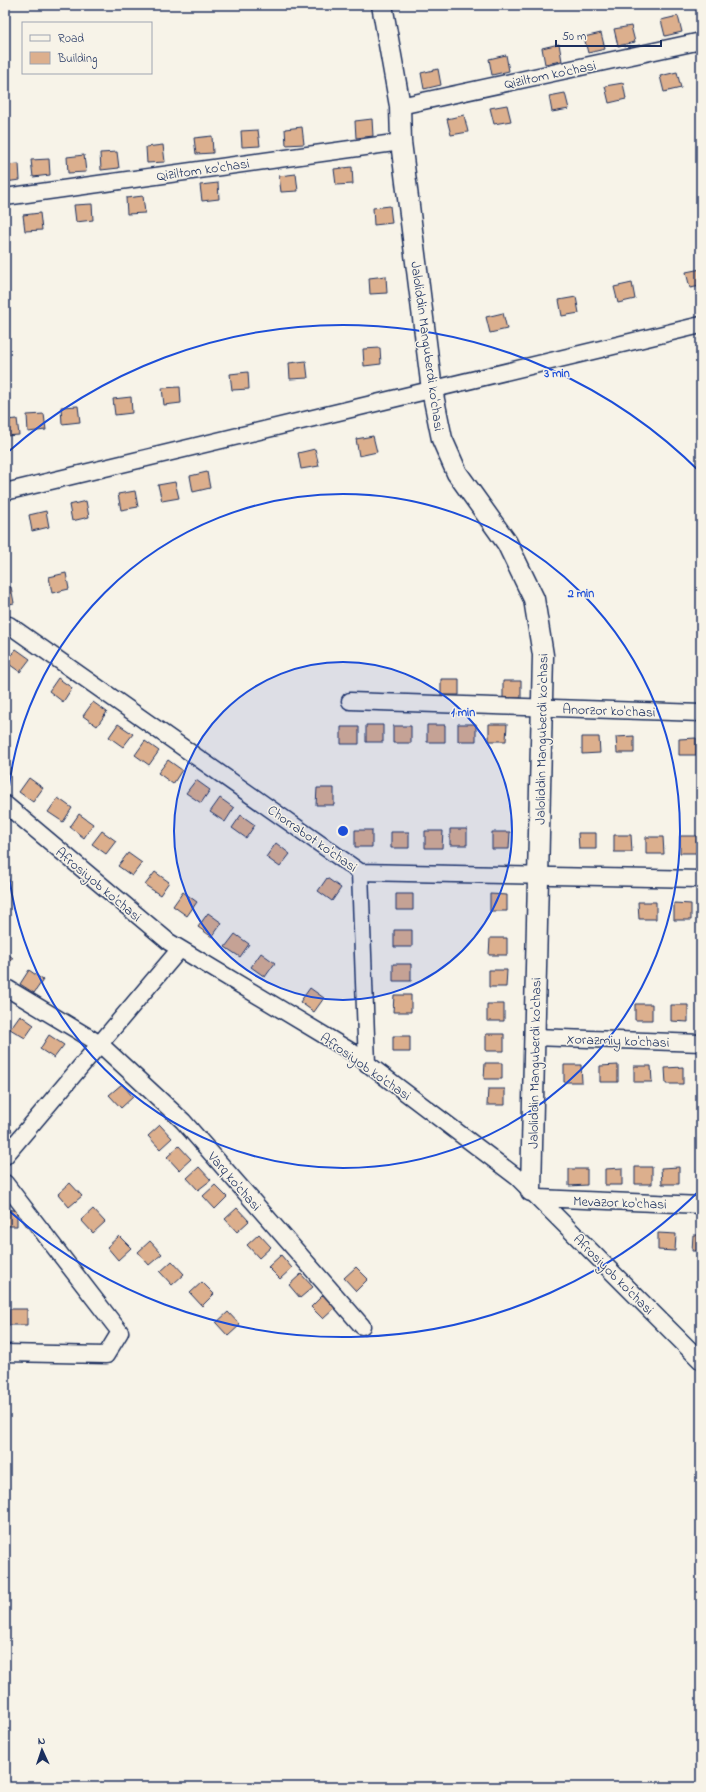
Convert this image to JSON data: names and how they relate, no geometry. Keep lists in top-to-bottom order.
{
  "streets": {
    "street": [
      "Qiziltom ko'chasi",
      "Jaloliddin Manguberdi ko'chasi",
      "Anorzor ko'chasi",
      "Chorrabot ko'chasi",
      "Afrosiyob ko'chasi",
      "Xorazmiy ko'chasi",
      "Varq ko'chasi",
      "Mevazor ko'chasi"
    ]
  },
  "crossings": [
    ["Qiziltom ko'chasi", "Jaloliddin Manguberdi ko'chasi"],
    ["Jaloliddin Manguberdi ko'chasi", "Anorzor ko'chasi"],
    ["Jaloliddin Manguberdi ko'chasi", "Chorrabot ko'chasi"],
    ["Jaloliddin Manguberdi ko'chasi", "Afrosiyob ko'chasi"],
    ["Jaloliddin Manguberdi ko'chasi", "Xorazmiy ko'chasi"],
    ["Jaloliddin Manguberdi ko'chasi", "Mevazor ko'chasi"],
    ["Afrosiyob ko'chasi", "Mevazor ko'chasi"]
  ],
  "legend": ["Road", "Building"],
  "scale_bar": "50 m",
  "north": "top",
  "rings": ["3 min", "2 min", "1 min"]
}
